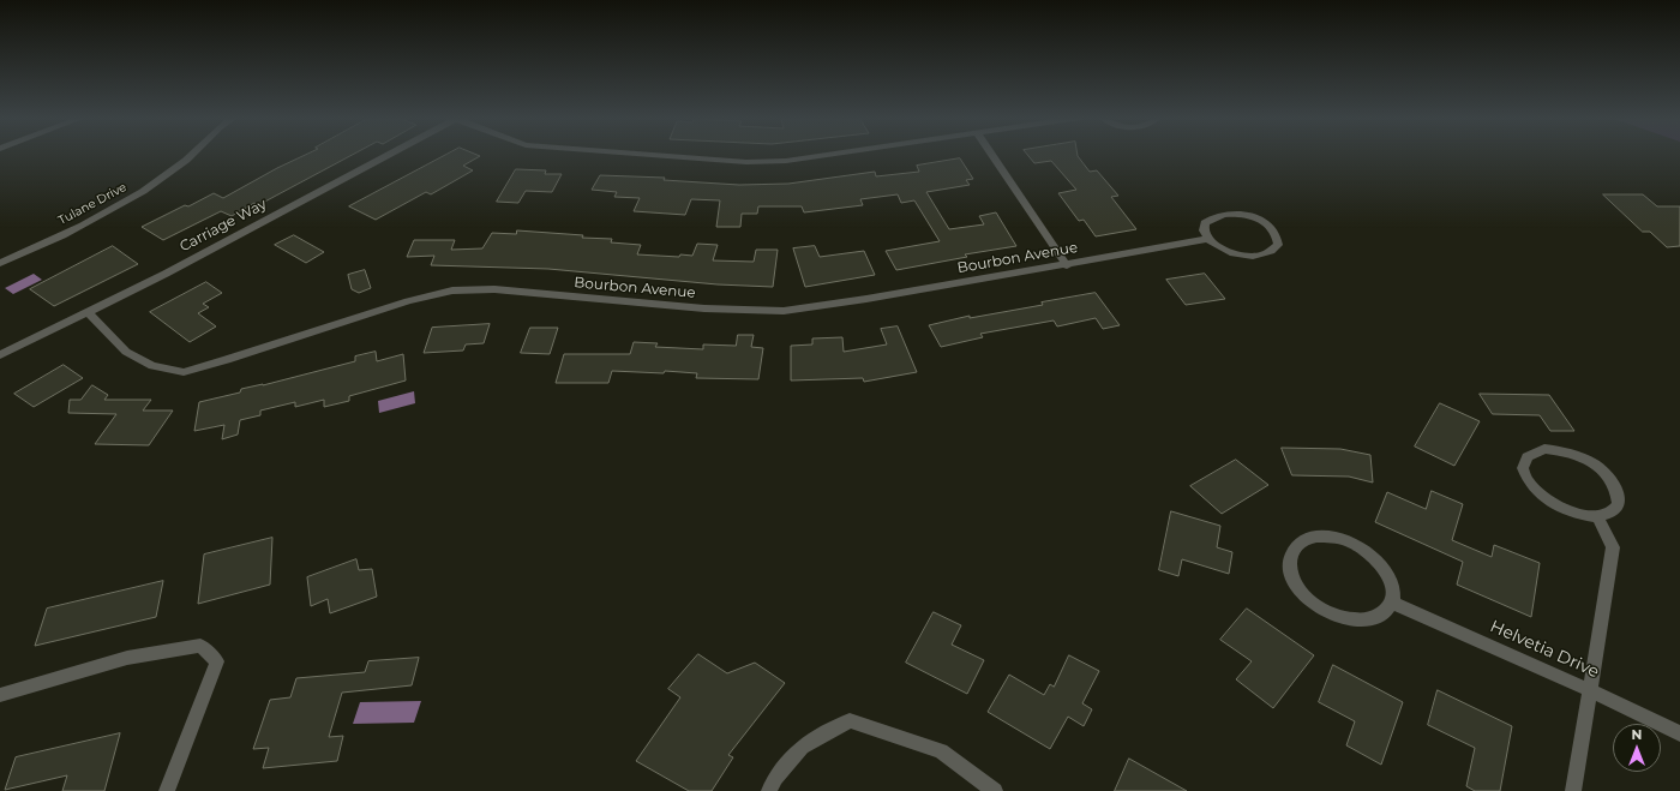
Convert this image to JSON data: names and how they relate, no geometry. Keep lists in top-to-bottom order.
{
  "streets": {
    "street": [
      "Tulane Drive",
      "Carriage Way",
      "Bourbon Avenue",
      "Helvetia Drive"
    ]
  },
  "crossings": [
    ["Carriage Way", "Bourbon Avenue"]
  ],
  "north": "top"
}
